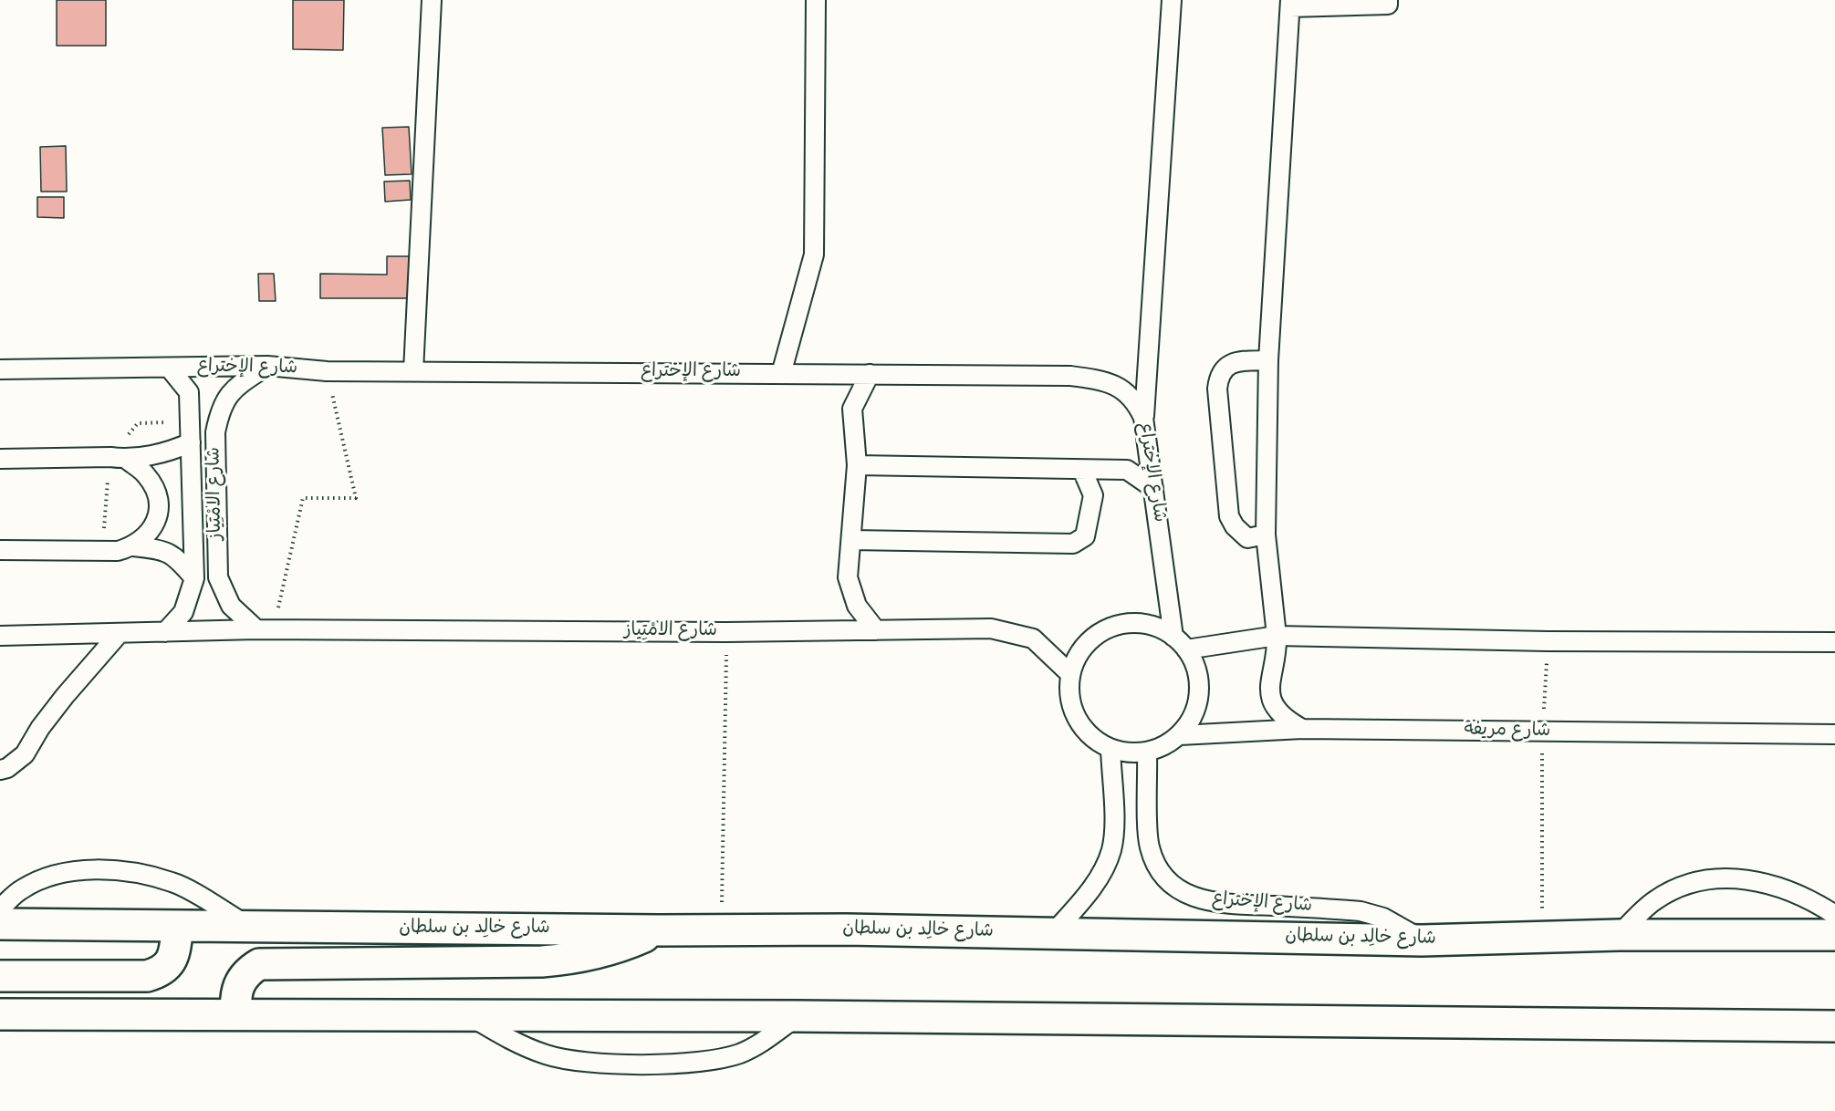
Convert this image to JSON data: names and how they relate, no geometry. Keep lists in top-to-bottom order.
{
  "streets": {
    "main road": ["شارع خالِد بن سلطان"],
    "lane": ["شارع الإختراع", "شارع الامْتِياز", "شارع مريفة"]
  },
  "crossings": [
    ["شارع الإختراع", "شارع الامْتِياز"],
    ["شارع الإختراع", "شارع مريفة"],
    ["شارع الإختراع", "شارع خالِد بن سلطان"],
    ["شارع الامْتِياز", "شارع مريفة"]
  ]
}
